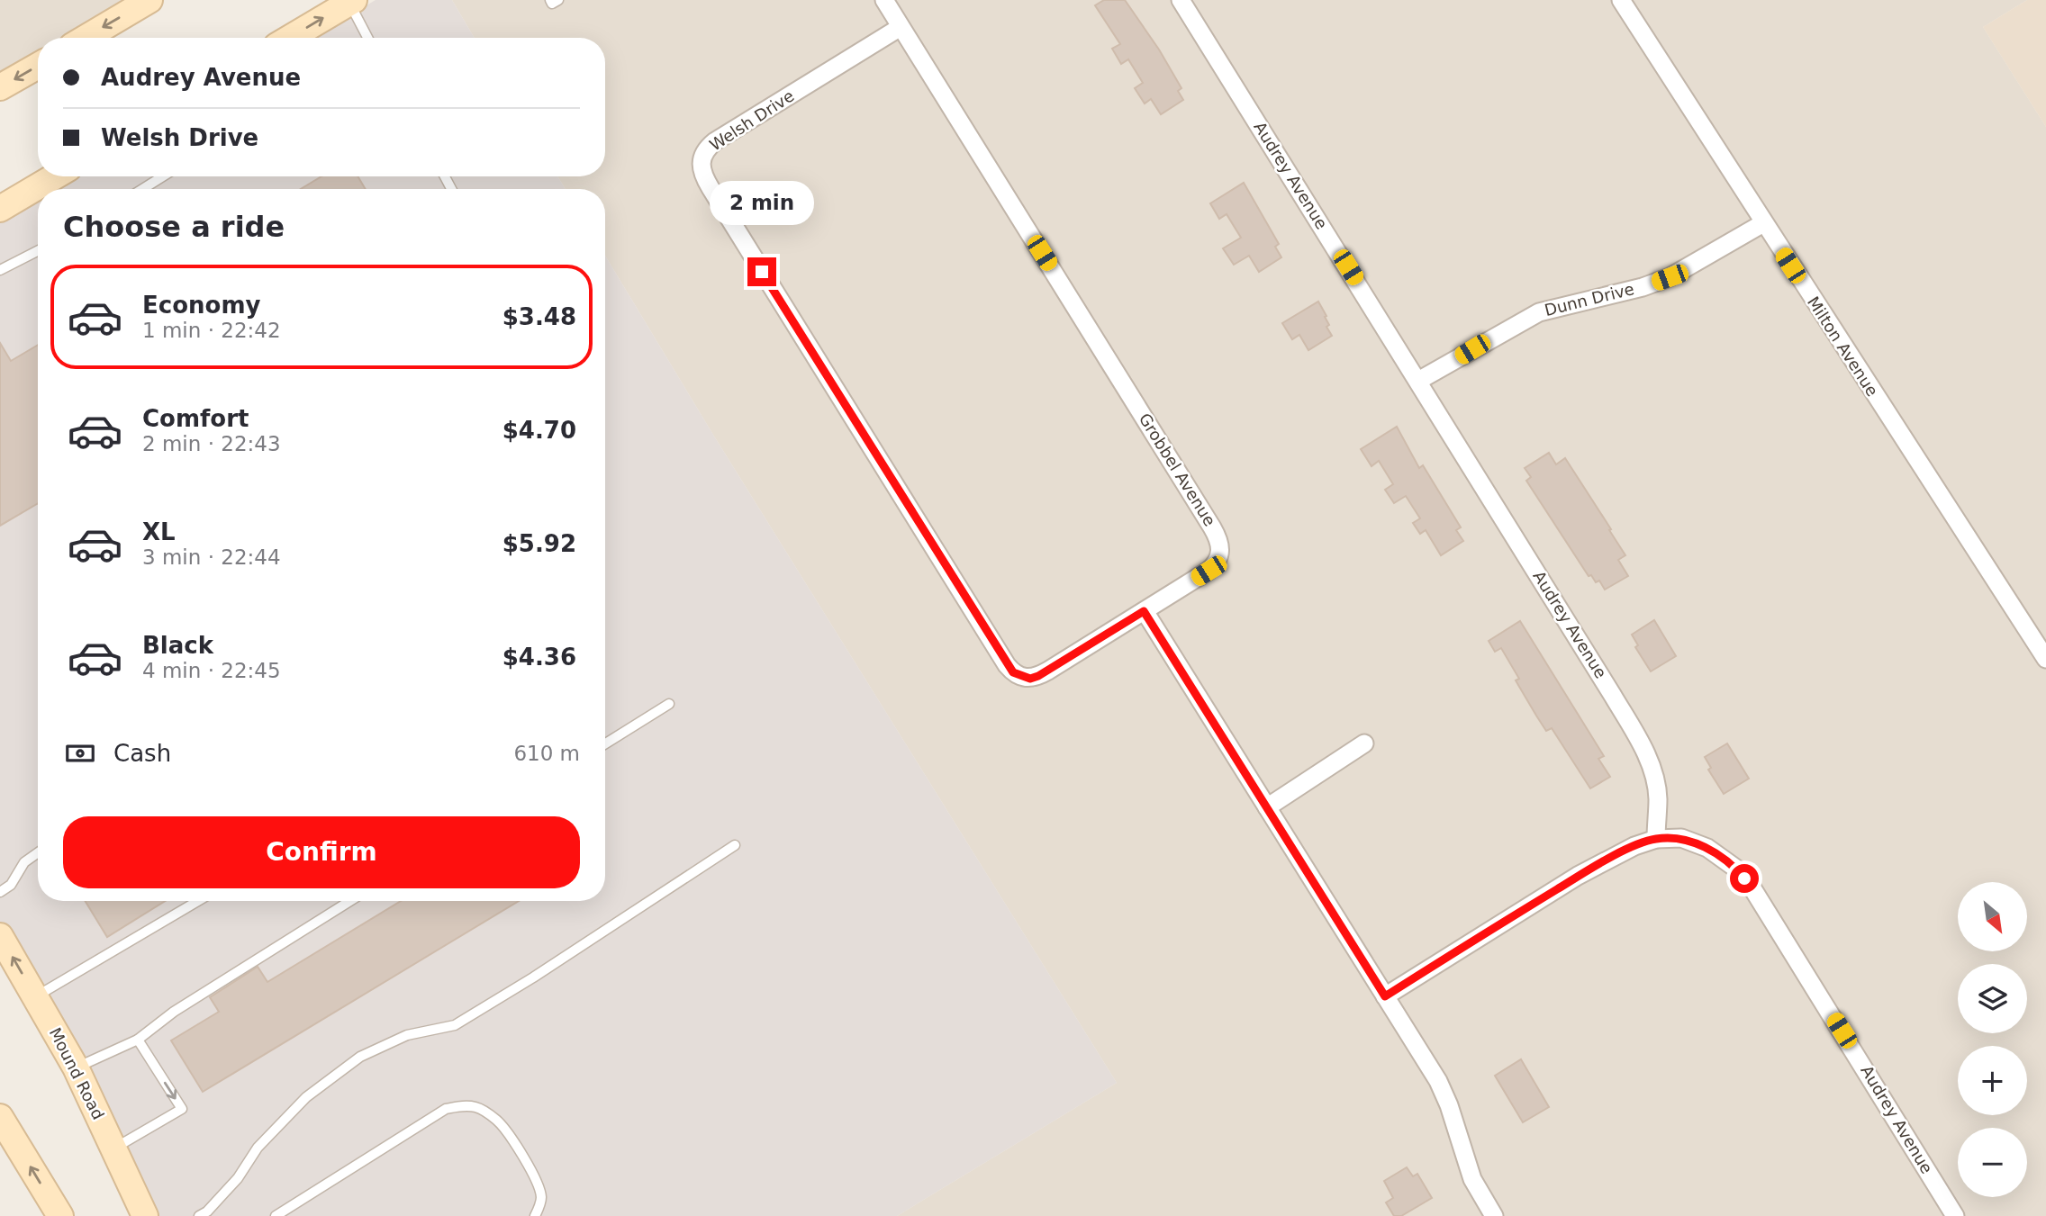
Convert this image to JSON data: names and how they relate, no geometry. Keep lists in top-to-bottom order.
{
  "streets": {
    "main road": ["Mound Road"],
    "street": [
      "Welsh Drive",
      "Audrey Avenue",
      "Dunn Drive",
      "Milton Avenue",
      "Grobbel Avenue"
    ]
  },
  "crossings": [
    ["Welsh Drive", "Grobbel Avenue"],
    ["Audrey Avenue", "Dunn Drive"],
    ["Dunn Drive", "Milton Avenue"]
  ],
  "north": "bottom right",
  "page": {
    "banner": ["Audrey Avenue", "Welsh Drive"],
    "bubble": "2 min",
    "heading": "Choose a ride",
    "list": [
      {
        "name": "Economy",
        "note": "1 min · 22:42",
        "value": "$3.48"
      },
      {
        "name": "Comfort",
        "note": "2 min · 22:43",
        "value": "$4.70"
      },
      {
        "name": "XL",
        "note": "3 min · 22:44",
        "value": "$5.92"
      },
      {
        "name": "Black",
        "note": "4 min · 22:45",
        "value": "$4.36"
      }
    ],
    "pay": ["Cash", "610 m"],
    "buttons": "Confirm",
    "map_buttons": ["+", "−"]
  }
}
